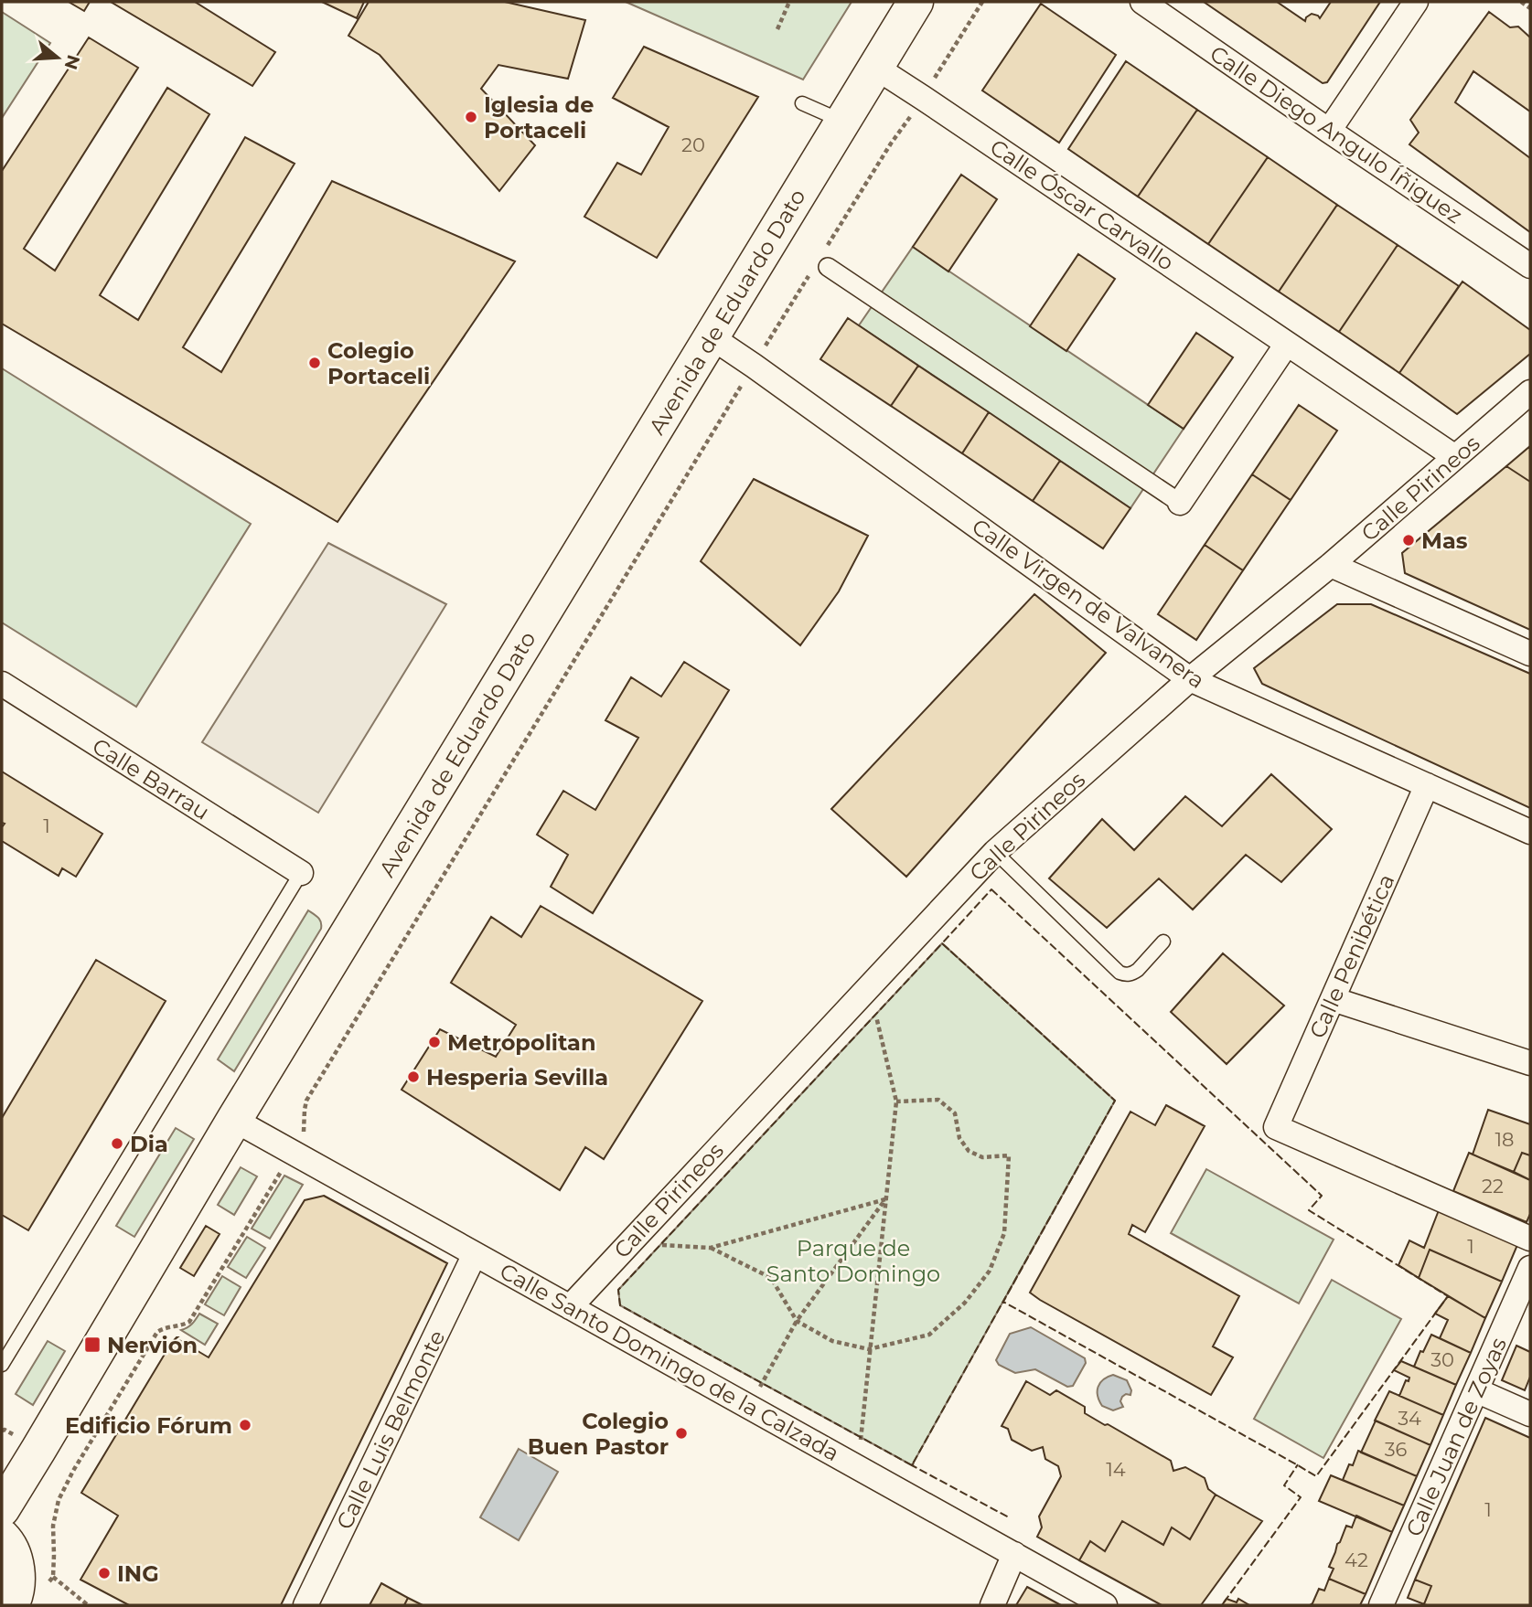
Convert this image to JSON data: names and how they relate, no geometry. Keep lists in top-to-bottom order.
{
  "streets": {
    "main road": ["Avenida de Eduardo Dato"],
    "street": [
      "Calle Diego Angulo Íñiguez",
      "Calle Óscar Carvallo",
      "Calle Pirineos",
      "Calle Virgen de Valvanera",
      "Calle Barrau",
      "Calle Penibética",
      "Calle Santo Domingo de la Calzada",
      "Calle Luis Belmonte",
      "Calle Juan de Zoyas"
    ]
  },
  "crossings": [
    ["Calle Óscar Carvallo", "Avenida de Eduardo Dato"],
    ["Calle Óscar Carvallo", "Calle Pirineos"],
    ["Avenida de Eduardo Dato", "Calle Virgen de Valvanera"],
    ["Avenida de Eduardo Dato", "Calle Santo Domingo de la Calzada"],
    ["Calle Pirineos", "Calle Virgen de Valvanera"],
    ["Calle Pirineos", "Calle Santo Domingo de la Calzada"],
    ["Calle Virgen de Valvanera", "Calle Penibética"],
    ["Calle Santo Domingo de la Calzada", "Calle Luis Belmonte"]
  ],
  "parks": ["Parque de Santo Domingo"],
  "places": {
    "other": [
      "Iglesia de Portaceli",
      "Colegio Portaceli",
      "Mas",
      "Metropolitan",
      "Hesperia Sevilla",
      "Dia",
      "Edificio Fórum",
      "Colegio Buen Pastor",
      "ING"
    ],
    "transit": ["Nervión"]
  },
  "house_numbers": [
    "20",
    "1",
    "18",
    "22",
    "1",
    "30",
    "34",
    "36",
    "14",
    "1",
    "42"
  ],
  "north": "right"
}
